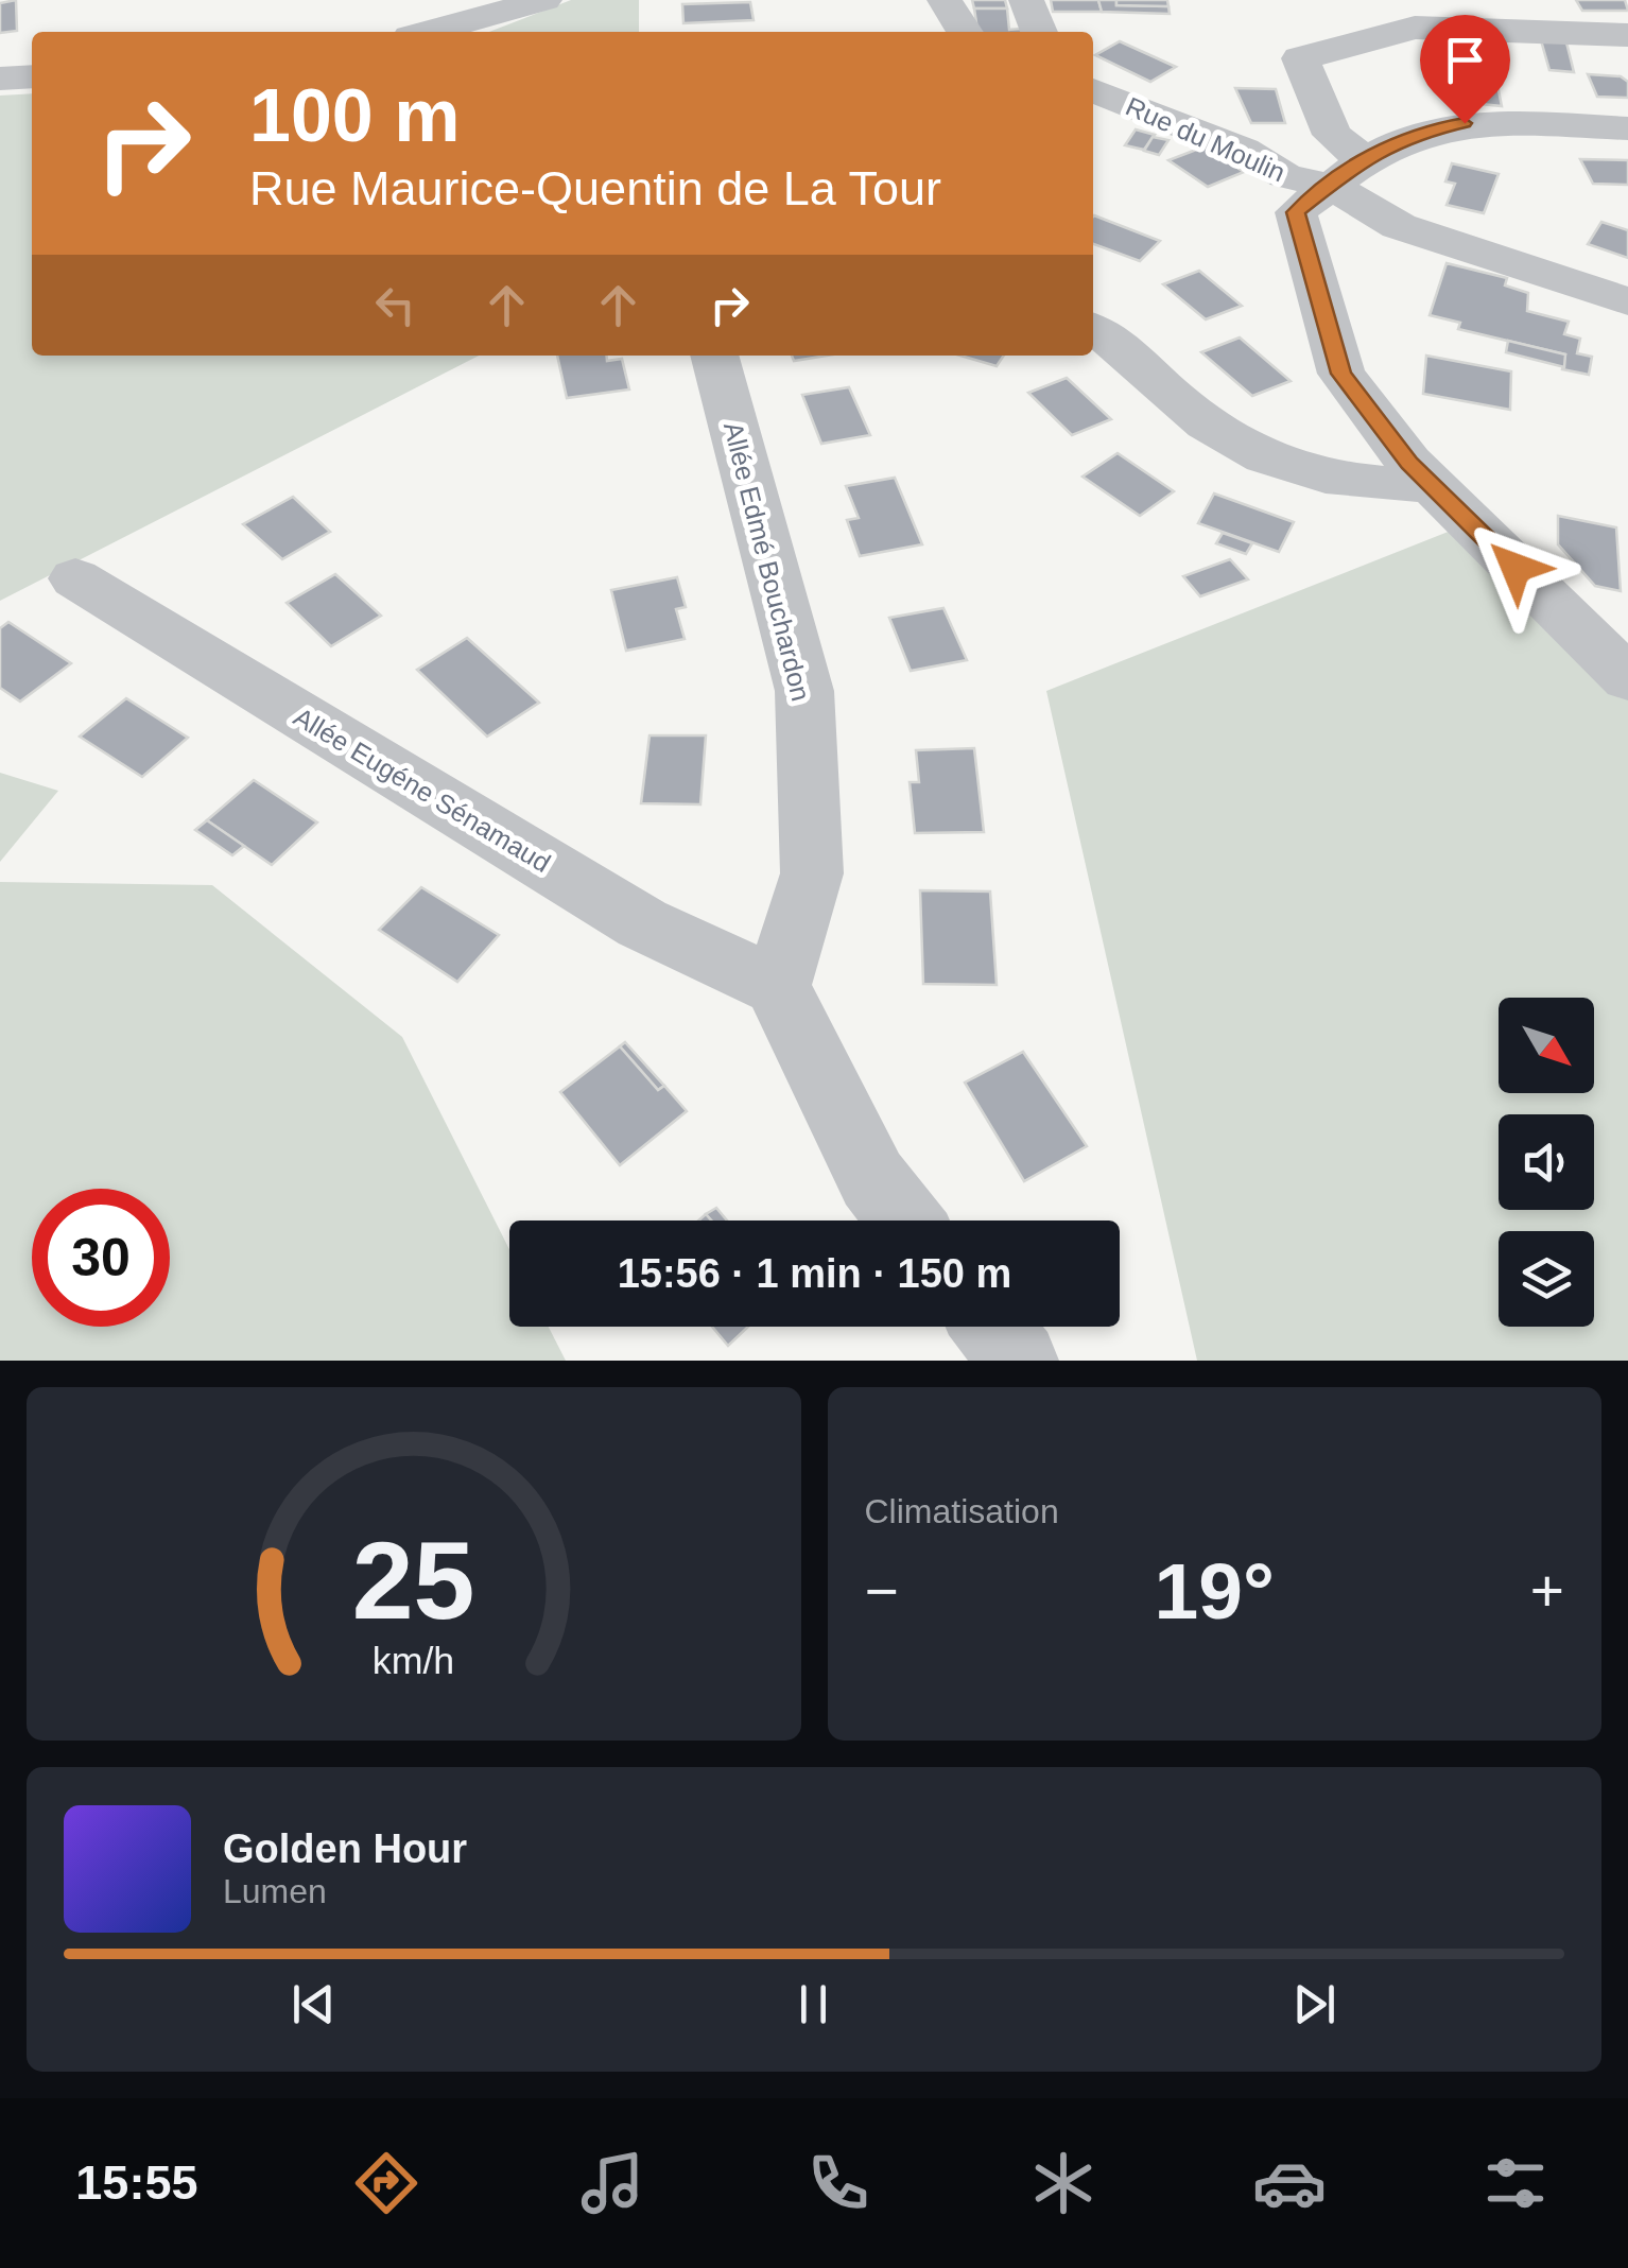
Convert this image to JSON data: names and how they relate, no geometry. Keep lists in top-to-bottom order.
{
  "streets": {
    "street": ["Rue du Moulin", "Allée Edmé Bouchardon", "Allée Eugéne Sénamaud"]
  },
  "crossings": [
    ["Allée Edmé Bouchardon", "Allée Eugéne Sénamaud"]
  ],
  "north": "bottom right",
  "page": {
    "turn": ["100 m", "Rue Maurice-Quentin de La Tour"],
    "limit": "30",
    "trip": "15:56 · 1 min · 150 m",
    "tile": "Climatisation",
    "heat": ["−", "19°", "+"],
    "song": ["Golden Hour", "Lumen"],
    "tabs": "15:55",
    "gauge": ["25", "km/h"]
  }
}
